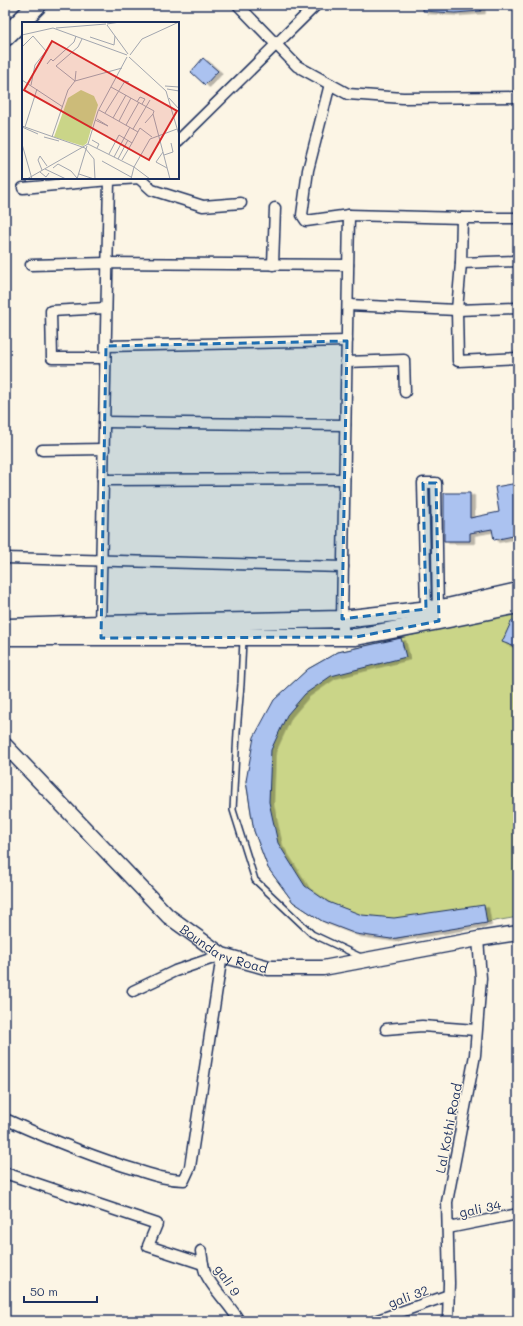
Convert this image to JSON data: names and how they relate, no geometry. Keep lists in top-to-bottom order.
{
  "streets": {
    "street": [
      "Boundary Road",
      "Lal Kothi Road",
      "gali 34",
      "gali 9",
      "gali 32"
    ]
  },
  "crossings": [
    ["Boundary Road", "Lal Kothi Road"],
    ["Lal Kothi Road", "gali 34"],
    ["Lal Kothi Road", "gali 32"]
  ],
  "scale_bar": "50 m"
}
